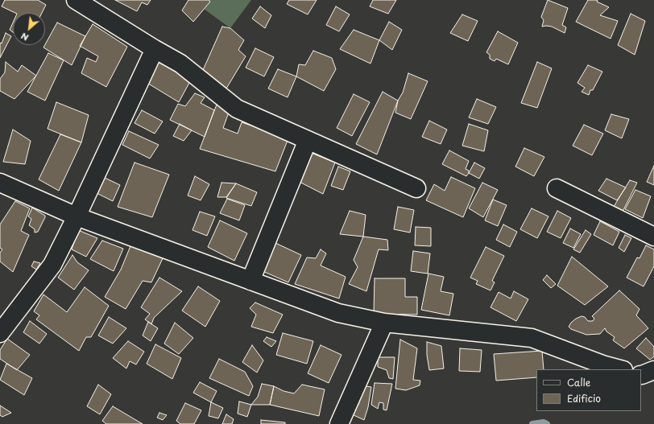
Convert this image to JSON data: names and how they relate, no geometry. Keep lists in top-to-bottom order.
{
  "legend": ["Calle", "Edificio"],
  "north": "bottom left"
}
